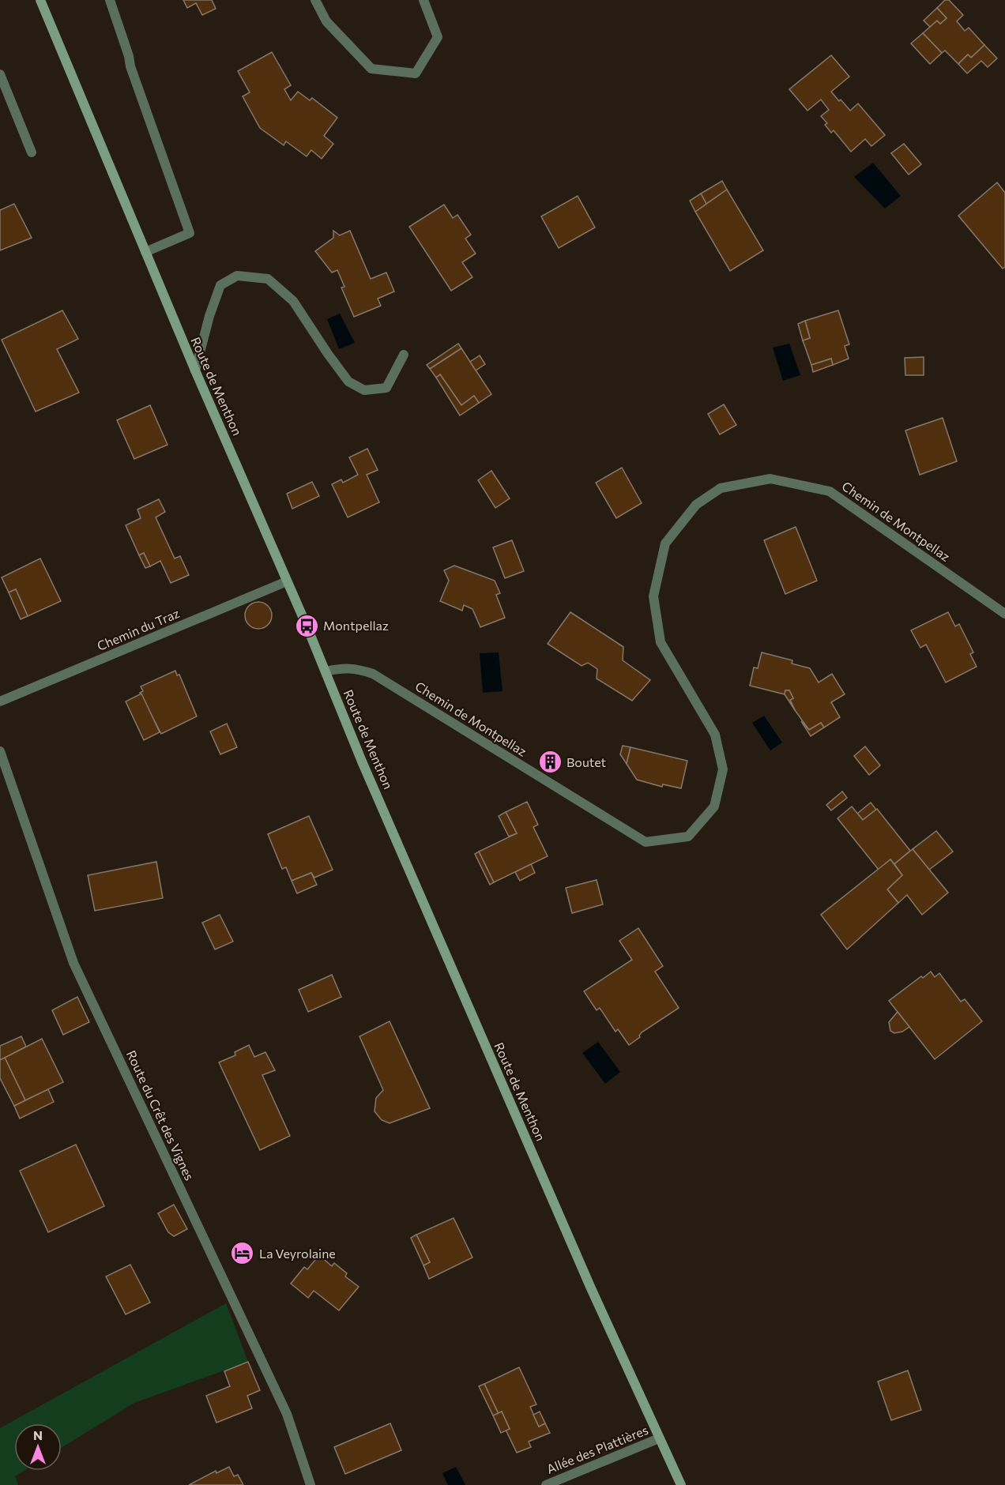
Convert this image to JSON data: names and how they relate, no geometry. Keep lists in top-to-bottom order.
{
  "streets": {
    "main road": ["Route de Menthon"],
    "street": [
      "Chemin de Montpellaz",
      "Chemin du Traz",
      "Route du Crêt des Vignes",
      "Allée des Plattières"
    ]
  },
  "crossings": [
    ["Route de Menthon", "Chemin de Montpellaz"],
    ["Route de Menthon", "Chemin du Traz"],
    ["Route de Menthon", "Allée des Plattières"]
  ],
  "places": {
    "bus stop": ["Montpellaz"],
    "building": ["Boutet"],
    "hotel": ["La Veyrolaine"]
  },
  "north": "top"
}
